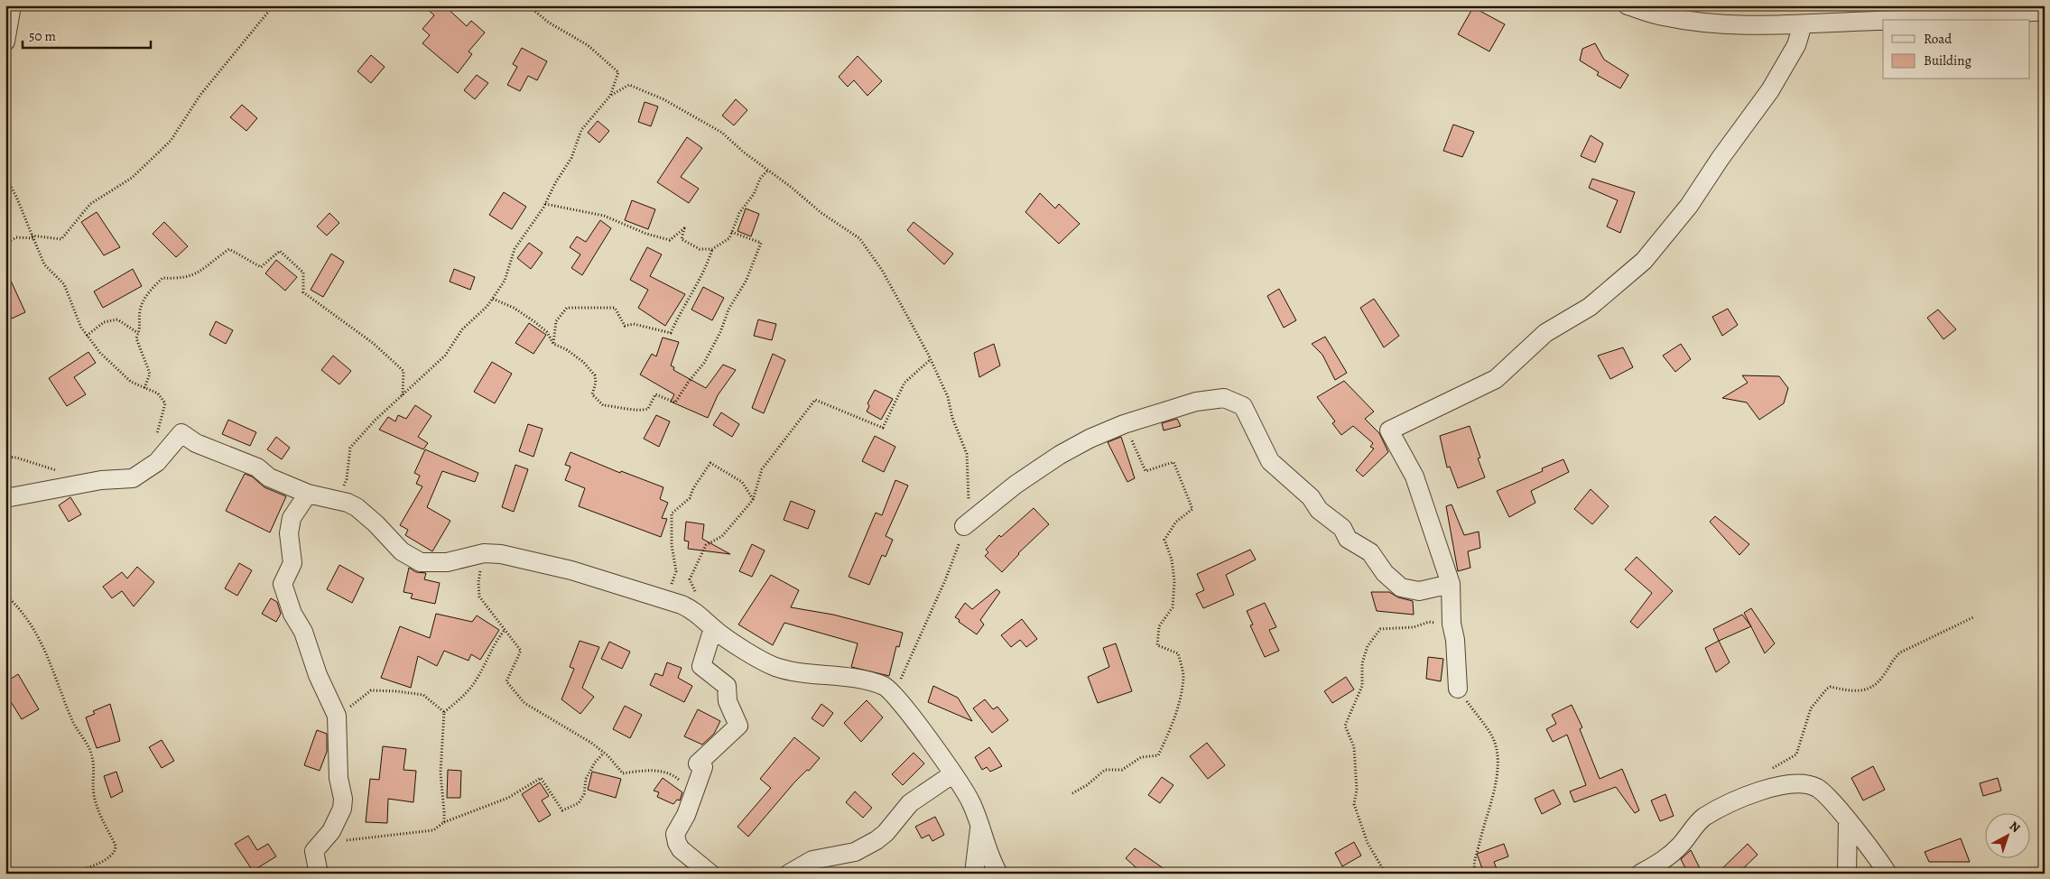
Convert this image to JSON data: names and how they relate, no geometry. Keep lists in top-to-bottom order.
{
  "legend": ["Road", "Building"],
  "scale_bar": "50 m",
  "north": "top right"
}
